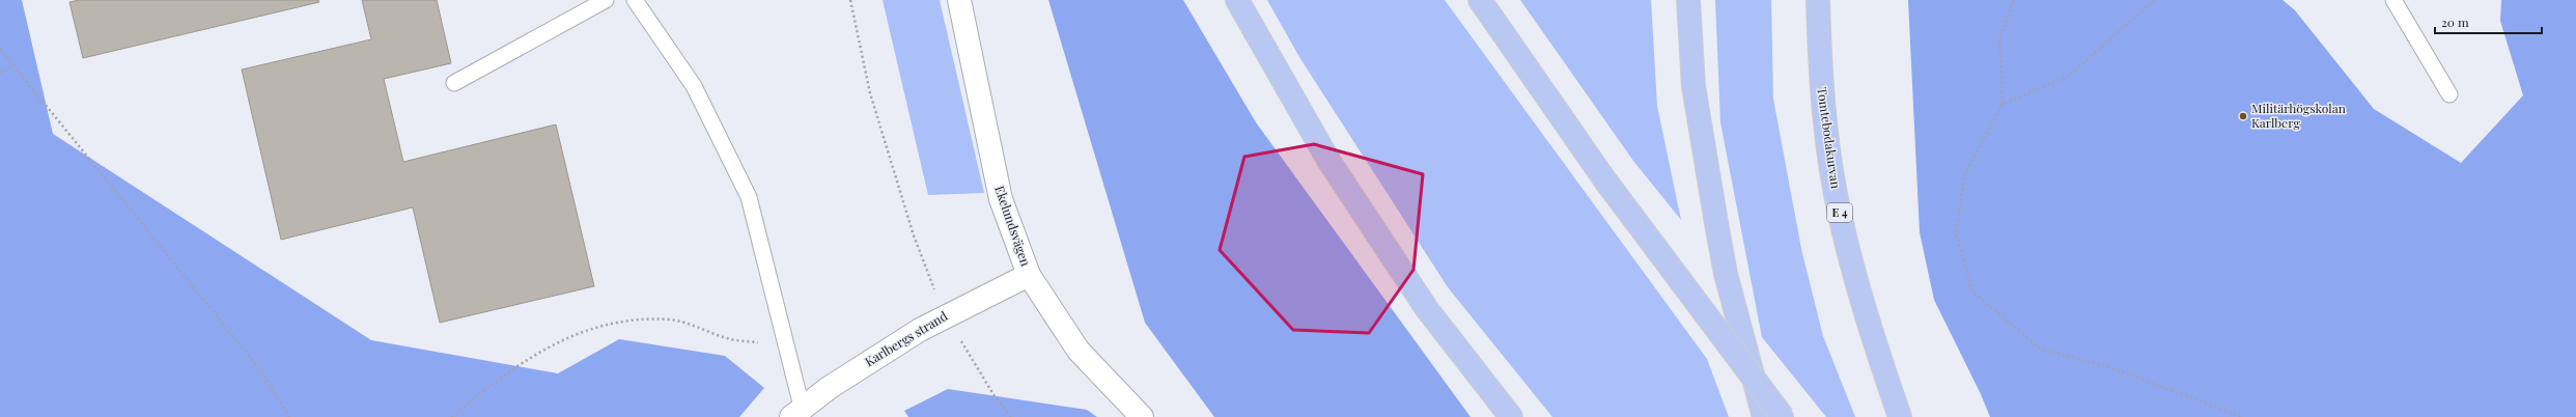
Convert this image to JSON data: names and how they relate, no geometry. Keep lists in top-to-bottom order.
{
  "streets": {
    "highway": ["Tomtebodakurvan", "E 4"],
    "street": ["Ekelundsvägen", "Karlbergs strand"]
  },
  "crossings": [
    ["Ekelundsvägen", "Karlbergs strand"]
  ],
  "places": ["Militärhögskolan Karlberg"],
  "scale_bar": "20 m"
}
